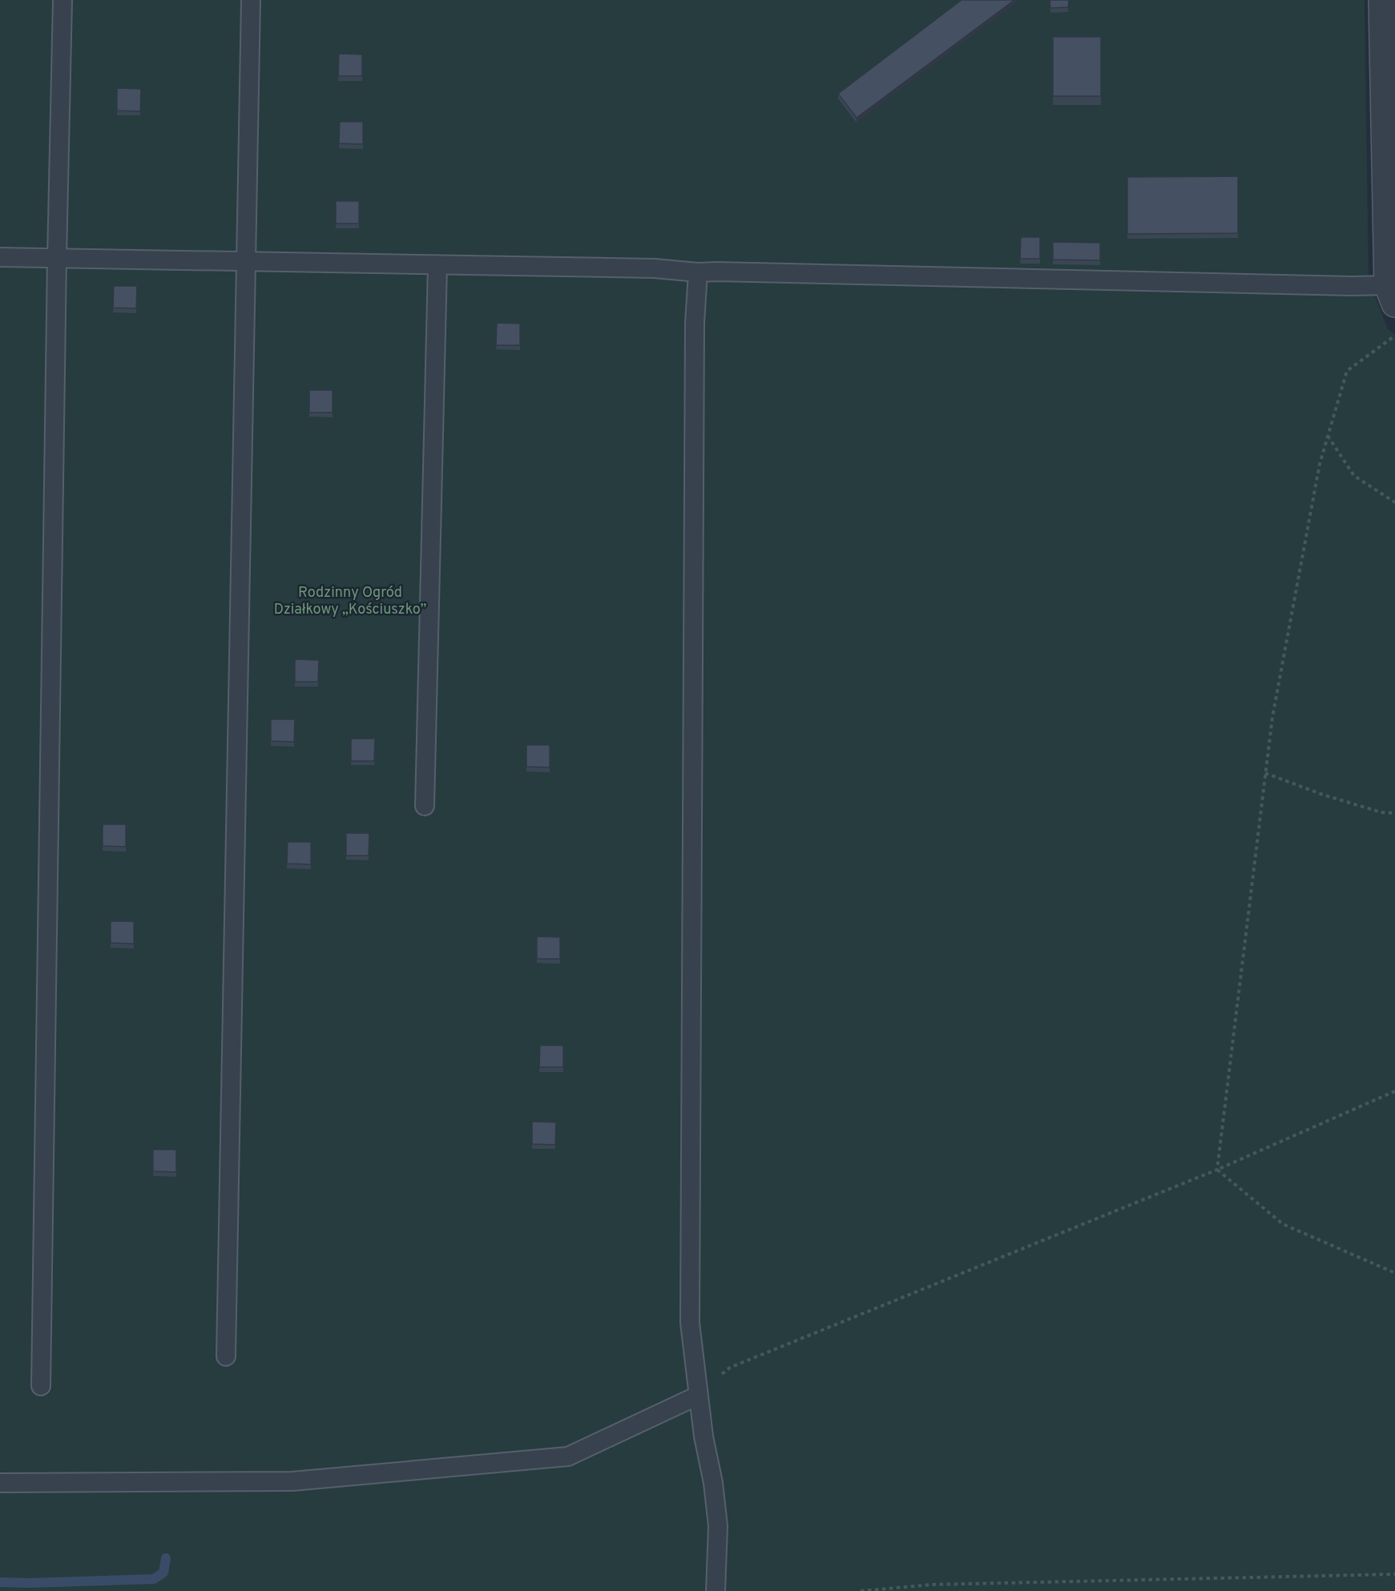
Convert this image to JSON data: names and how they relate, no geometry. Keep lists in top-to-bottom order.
{
  "parks": ["Rodzinny Ogród Działkowy „Kościuszko”"]
}
